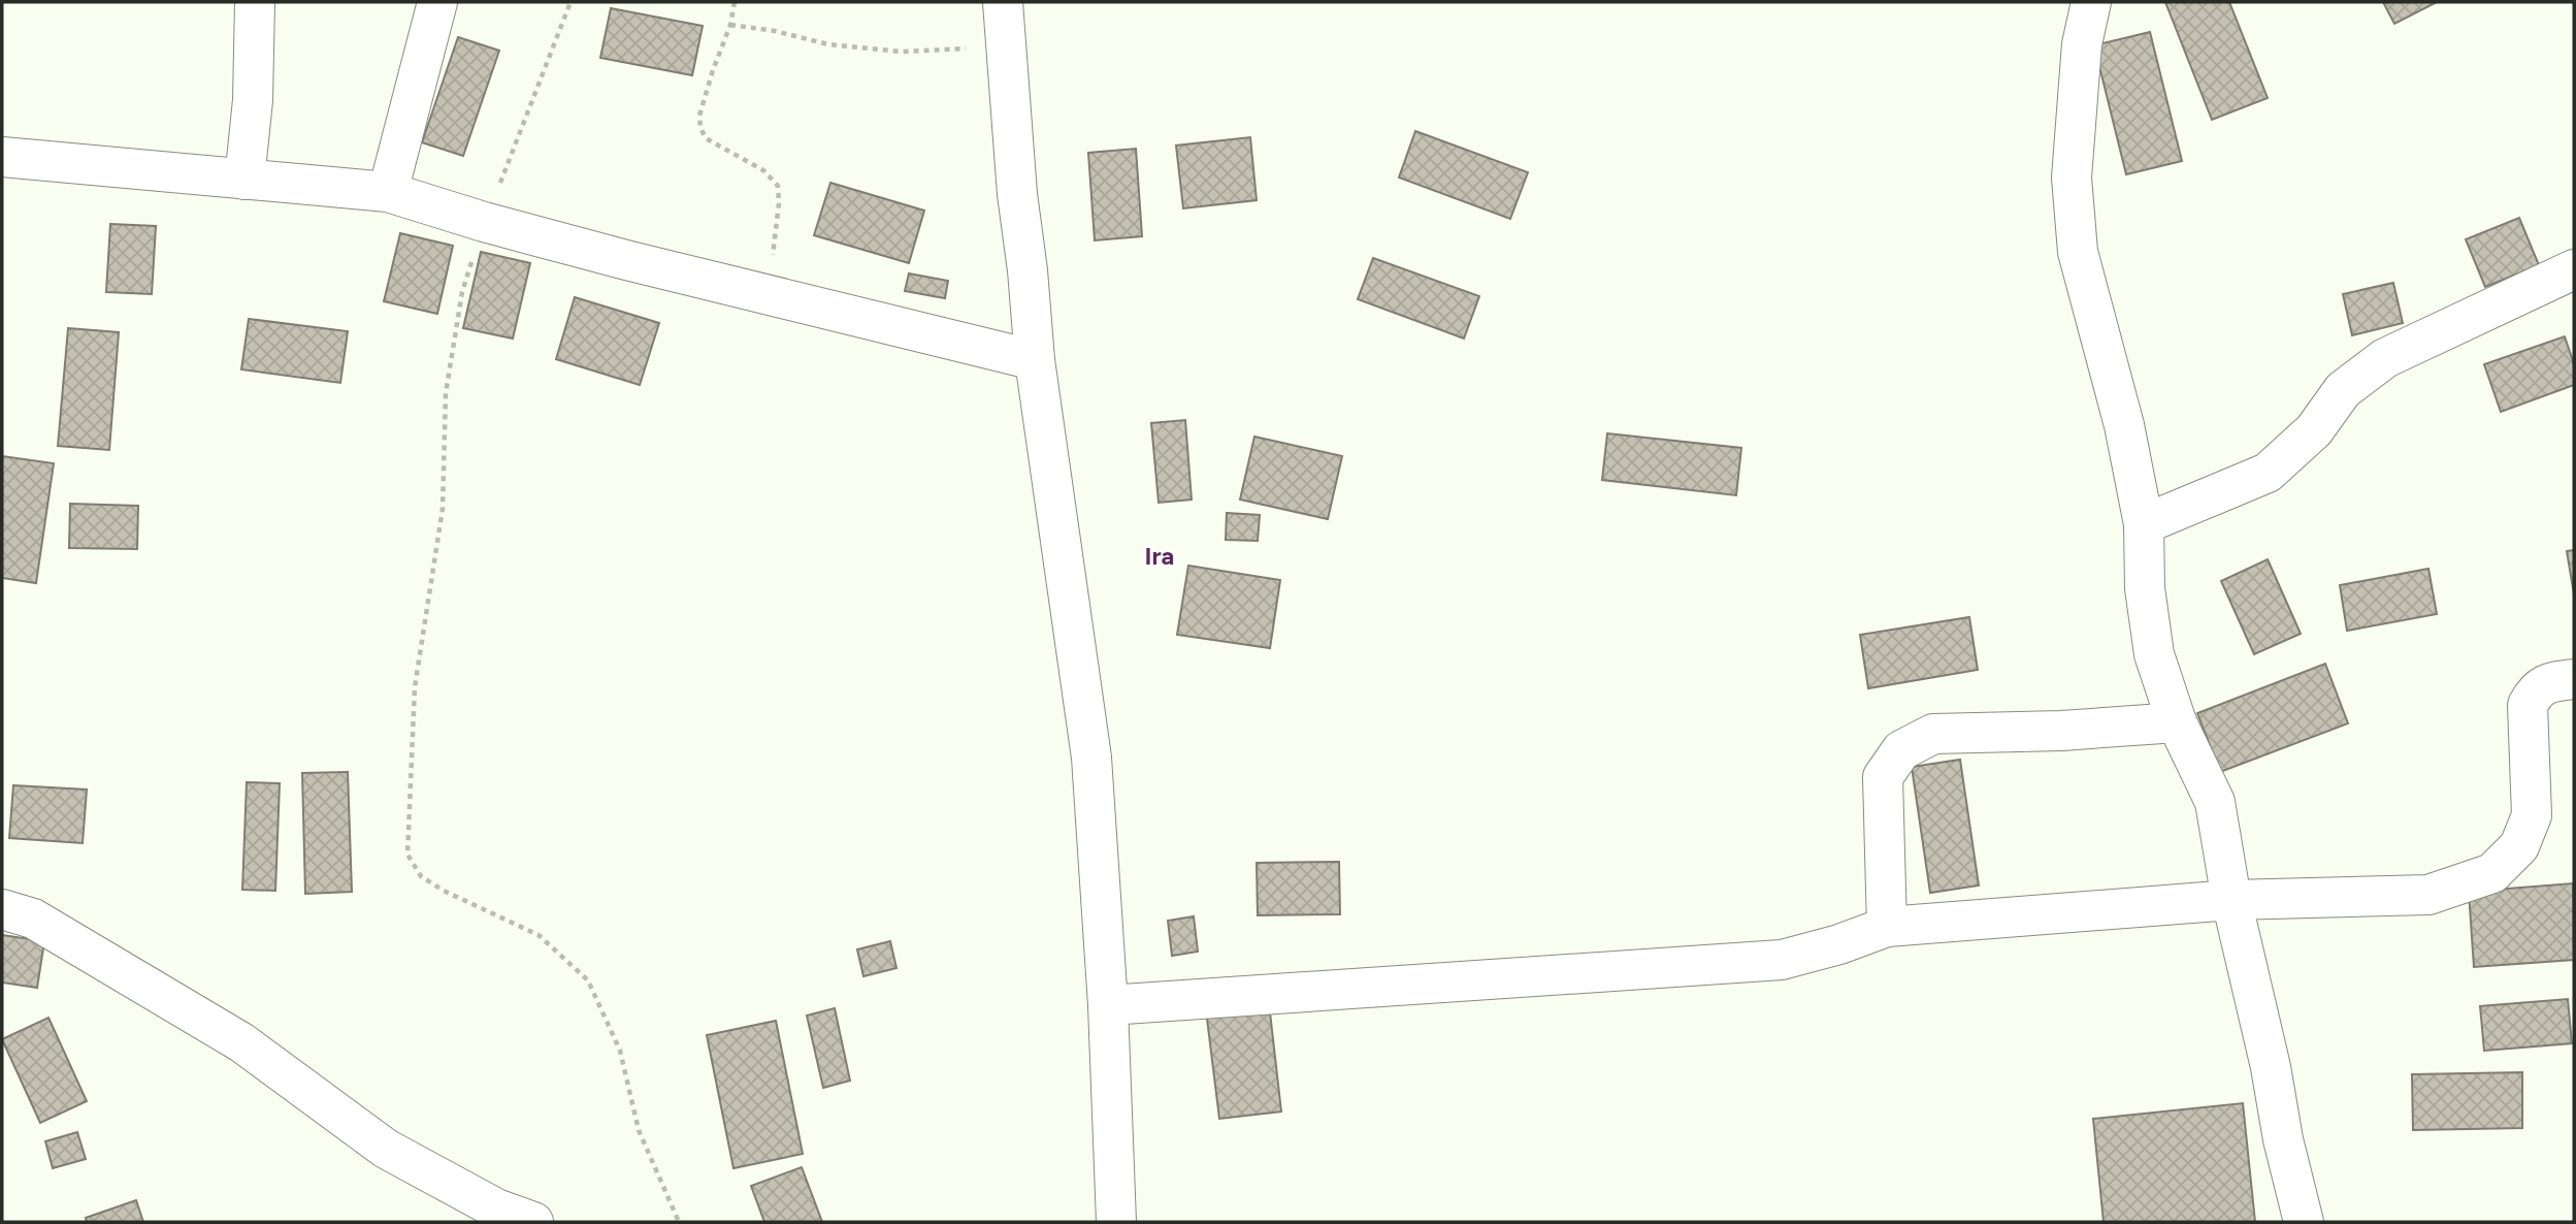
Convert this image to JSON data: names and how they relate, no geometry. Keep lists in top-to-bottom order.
{
  "districts": ["Ira"]
}
